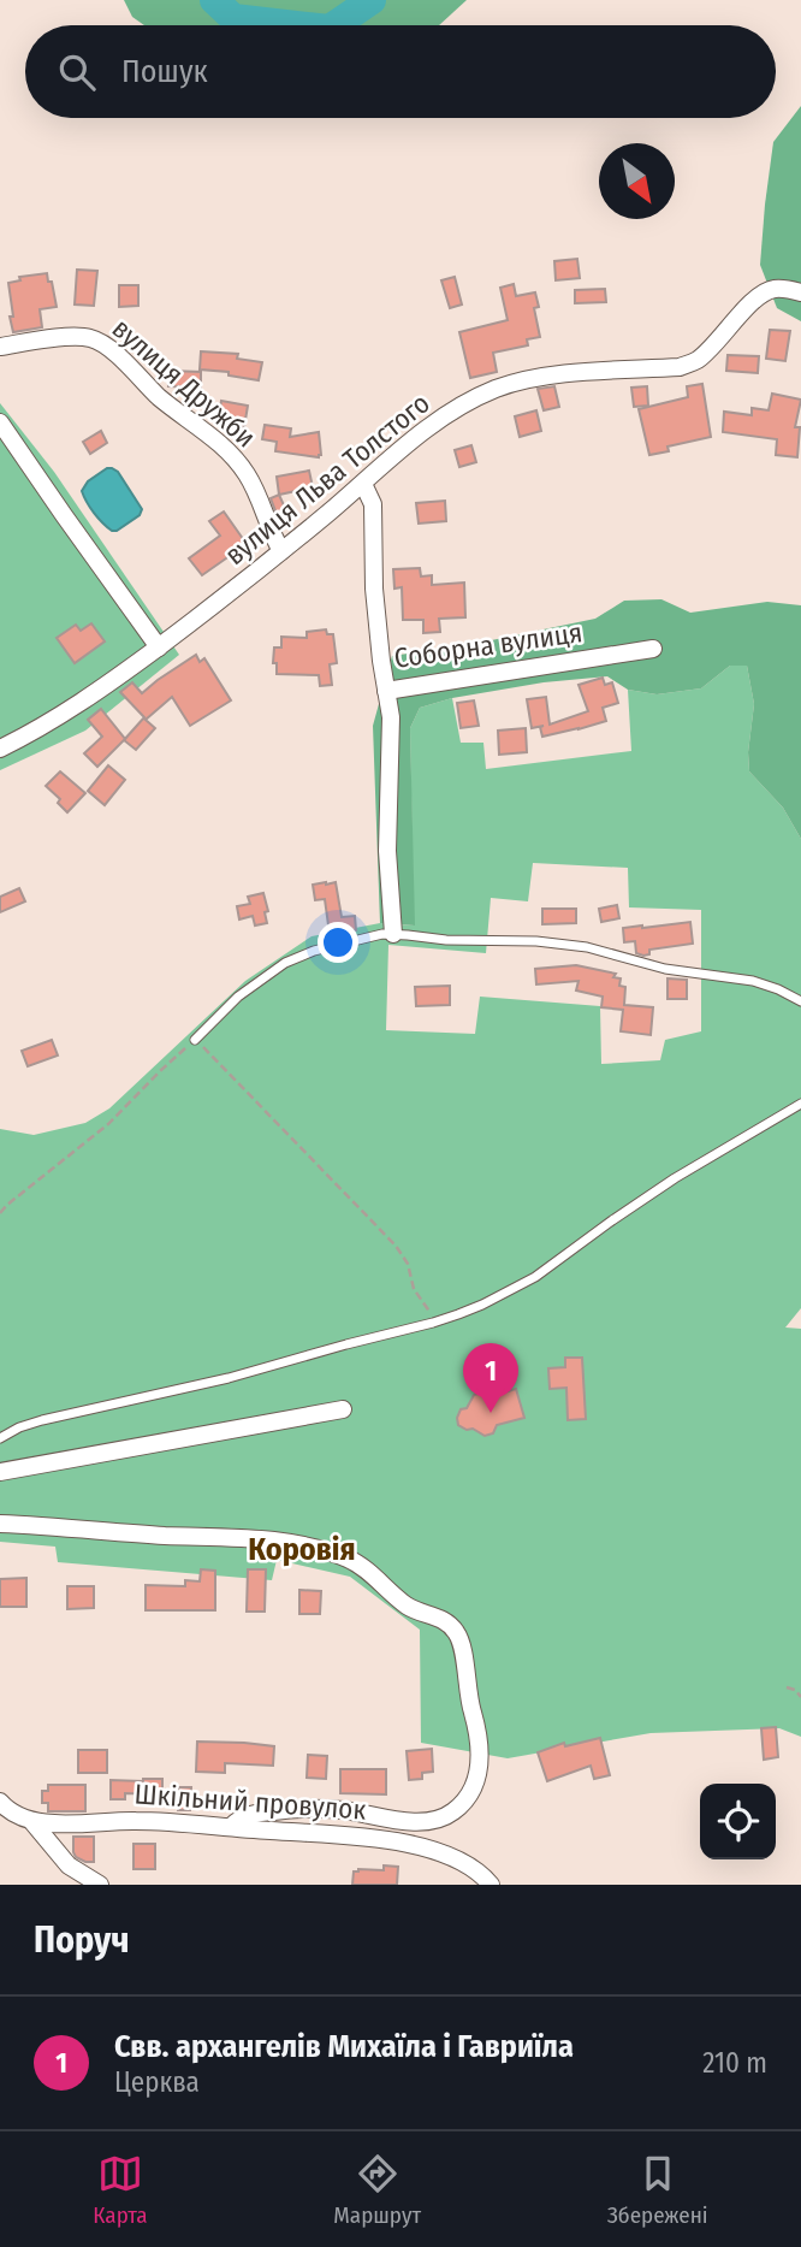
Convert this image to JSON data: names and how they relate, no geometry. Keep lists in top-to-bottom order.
{
  "streets": {
    "street": [
      "вулиця Дружби",
      "вулиця Льва Толстого",
      "Соборна вулиця",
      "Шкільний провулок"
    ]
  },
  "crossings": [
    ["вулиця Дружби", "вулиця Льва Толстого"],
    ["вулиця Льва Толстого", "Соборна вулиця"]
  ],
  "districts": ["Коровія"],
  "north": "bottom right",
  "page": {
    "search": "Пошук",
    "pins": "1",
    "heading": "Поруч",
    "list": [
      {
        "mark": "1",
        "name": "Свв. архангелів Михаїла і Гавриїла",
        "note": "Церква",
        "value": "210 m"
      }
    ],
    "nav": ["Карта", "Маршрут", "Збережені"]
  }
}
